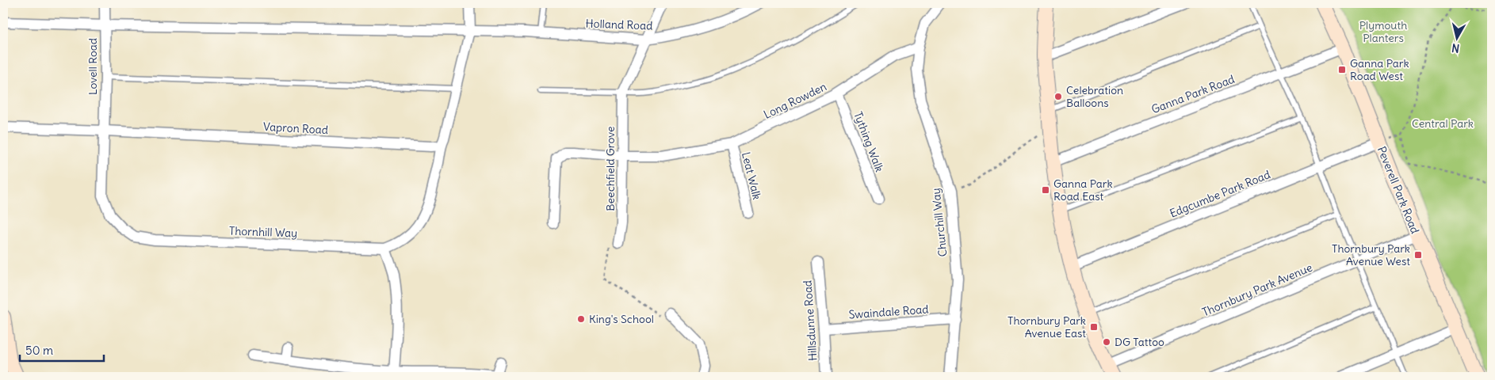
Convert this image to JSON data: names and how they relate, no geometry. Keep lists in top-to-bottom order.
{
  "streets": {
    "street": [
      "Holland Road",
      "Lovell Road",
      "Ganna Park Road",
      "Long Rowden",
      "Vapron Road",
      "Tything Walk",
      "Beechfield Grove",
      "Leat Walk",
      "Peverell Park Road",
      "Edgcumbe Park Road",
      "Churchill Way",
      "Thornhill Way",
      "Thornbury Park Avenue",
      "Swaindale Road",
      "Hillsdunne Road"
    ]
  },
  "crossings": [
    ["Holland Road", "Lovell Road"],
    ["Lovell Road", "Vapron Road"],
    ["Lovell Road", "Thornhill Way"],
    ["Ganna Park Road", "Peverell Park Road"],
    ["Long Rowden", "Tything Walk"],
    ["Long Rowden", "Beechfield Grove"],
    ["Long Rowden", "Leat Walk"],
    ["Long Rowden", "Churchill Way"],
    ["Vapron Road", "Thornhill Way"],
    ["Peverell Park Road", "Edgcumbe Park Road"],
    ["Peverell Park Road", "Thornbury Park Avenue"],
    ["Churchill Way", "Swaindale Road"],
    ["Swaindale Road", "Hillsdunne Road"]
  ],
  "parks": ["Plymouth Planters", "Central Park"],
  "places": {
    "transit": [
      "Ganna Park Road West",
      "Ganna Park Road East",
      "Thornbury Park Avenue West",
      "Thornbury Park Avenue East"
    ],
    "other": ["Celebration Balloons", "King's School", "DG Tattoo"]
  },
  "scale_bar": "50 m",
  "north": "bottom"
}
